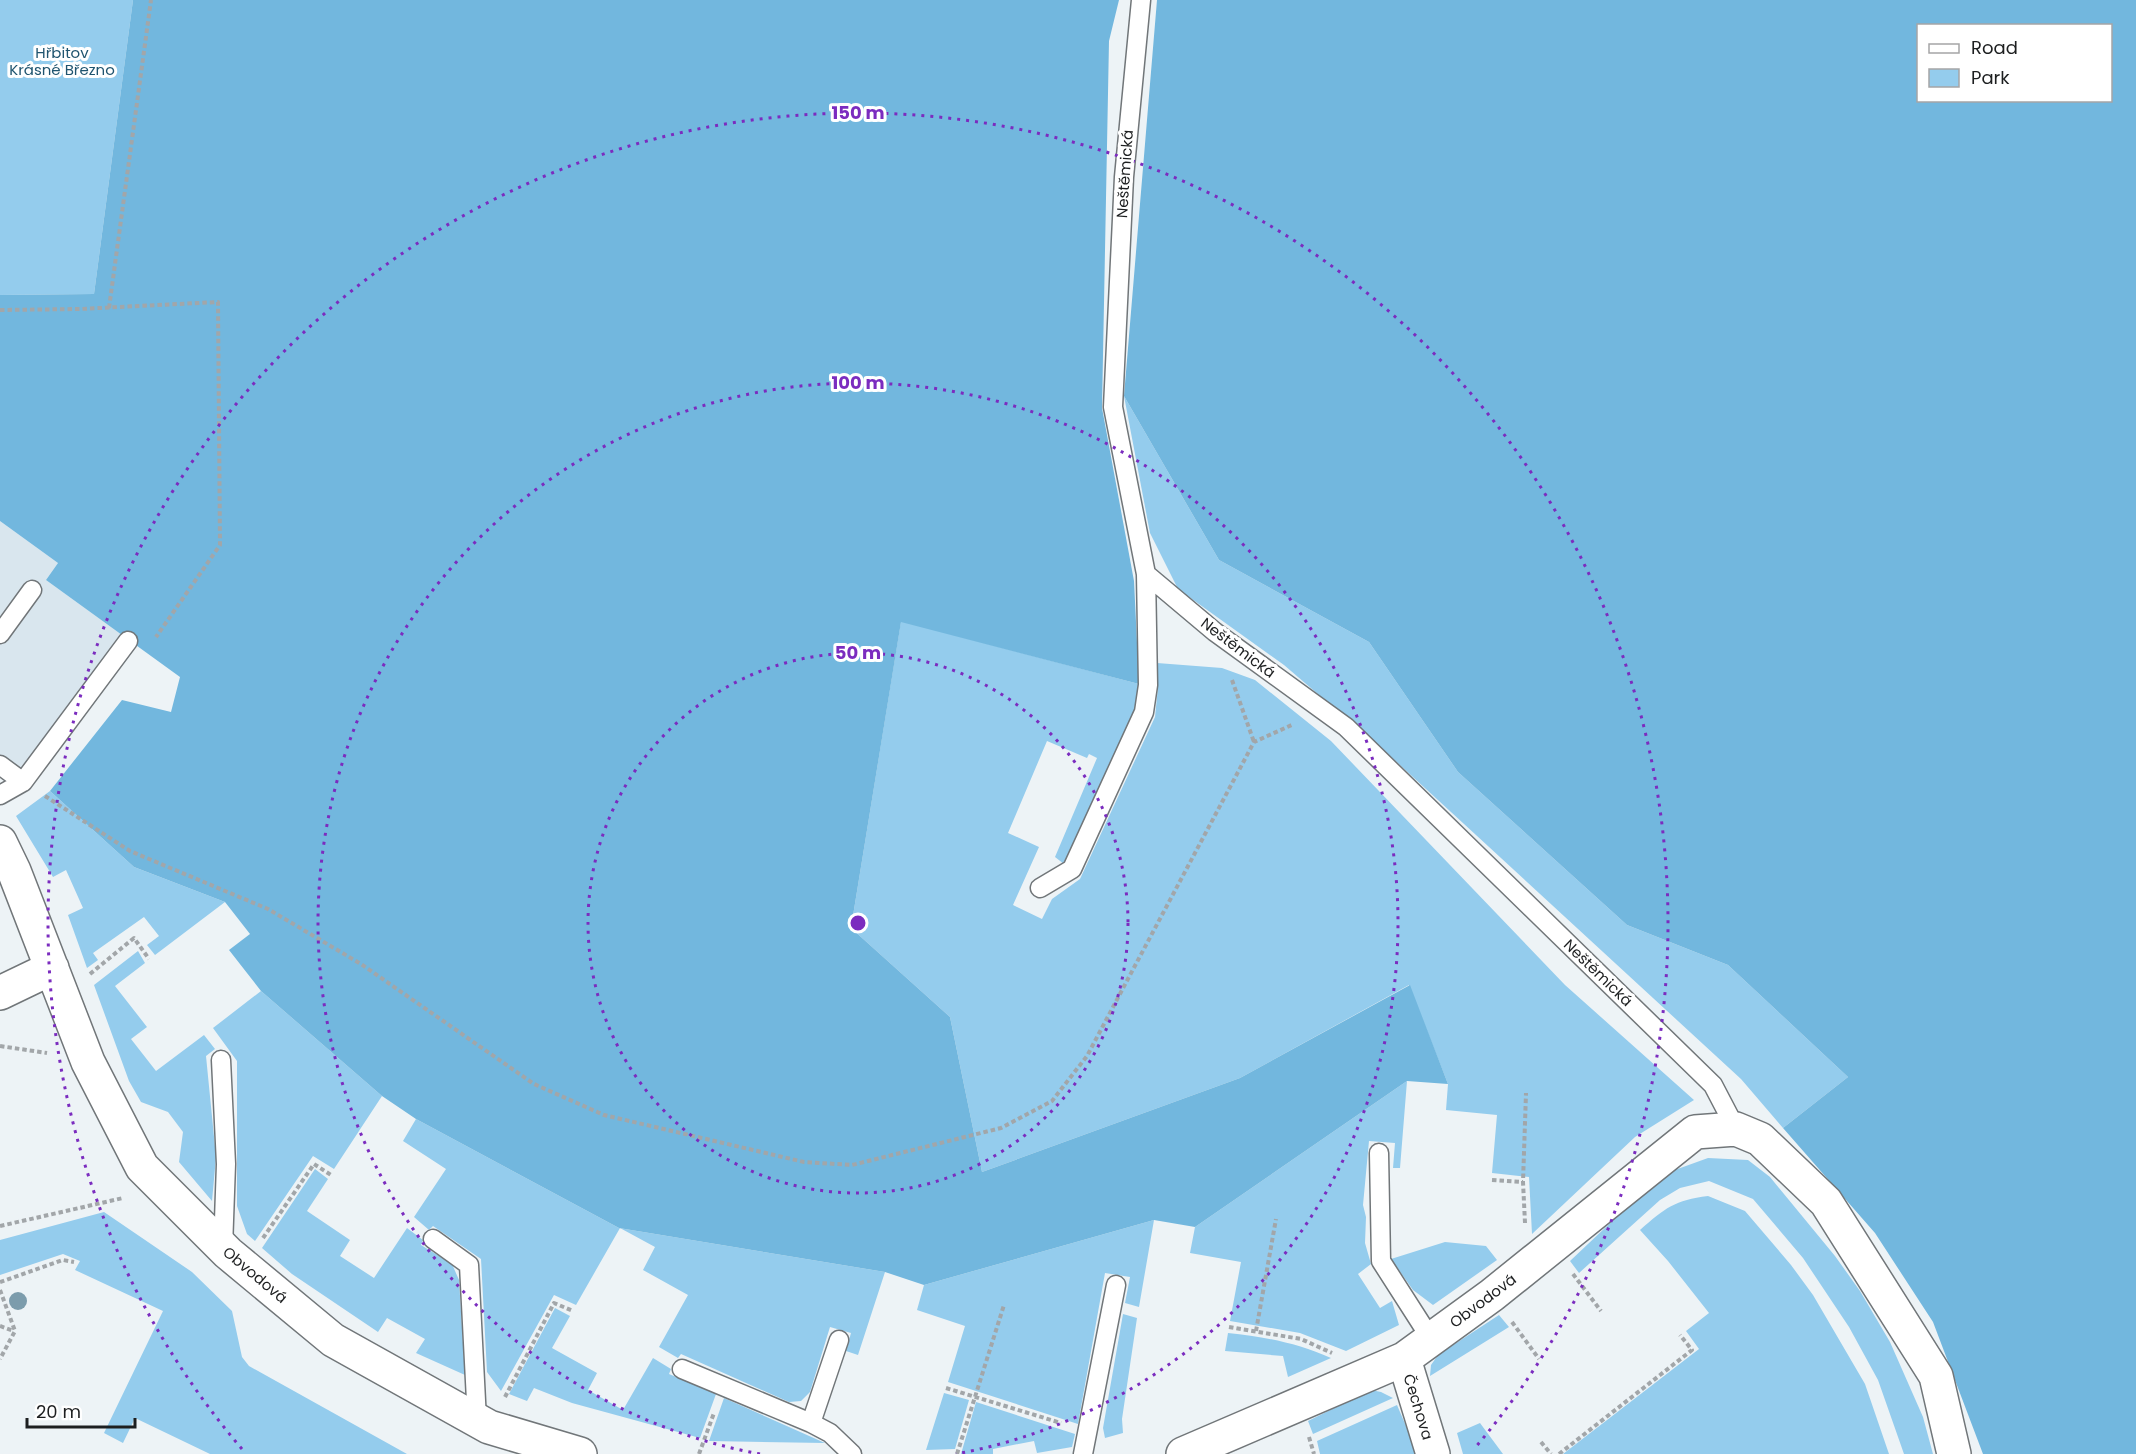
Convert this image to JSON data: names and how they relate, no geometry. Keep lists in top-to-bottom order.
{
  "streets": {
    "street": ["Neštěmická", "Obvodová", "Čechova"]
  },
  "crossings": [
    ["Neštěmická", "Obvodová"],
    ["Obvodová", "Čechova"]
  ],
  "parks": ["Hřbitov Krásné Březno"],
  "legend": ["Road", "Park"],
  "scale_bar": "20 m",
  "rings": ["150 m", "100 m", "50 m"]
}
